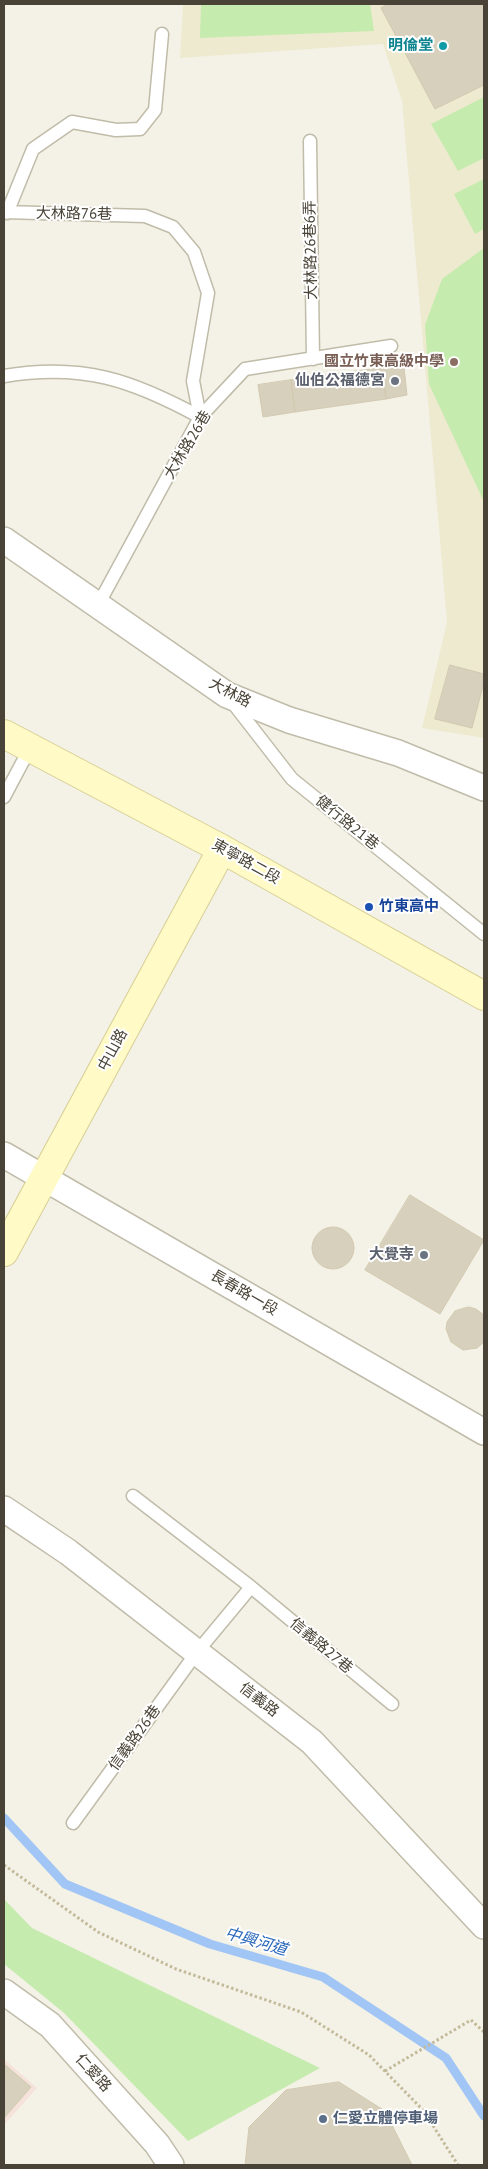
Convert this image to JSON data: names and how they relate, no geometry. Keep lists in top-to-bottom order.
{
  "streets": {
    "main road": ["東寧路二段", "中山路"],
    "street": [
      "大林路",
      "長春路一段",
      "信義路",
      "仁愛路"
    ],
    "lane": [
      "大林路76巷",
      "大林路26巷6弄",
      "大林路26巷",
      "健行路21巷",
      "信義路27巷",
      "信義路26巷"
    ]
  },
  "crossings": [
    ["大林路76巷", "大林路26巷"],
    ["大林路26巷6弄", "大林路26巷"],
    ["大林路26巷", "大林路"],
    ["大林路", "健行路21巷"],
    ["東寧路二段", "中山路"],
    ["中山路", "長春路一段"],
    ["信義路", "信義路26巷"]
  ],
  "water": ["中興河道"],
  "places": [
    "明倫堂",
    "國立竹東高級中學",
    "仙伯公福德宮",
    "竹東高中",
    "大覺寺",
    "仁愛立體停車場"
  ]
}
